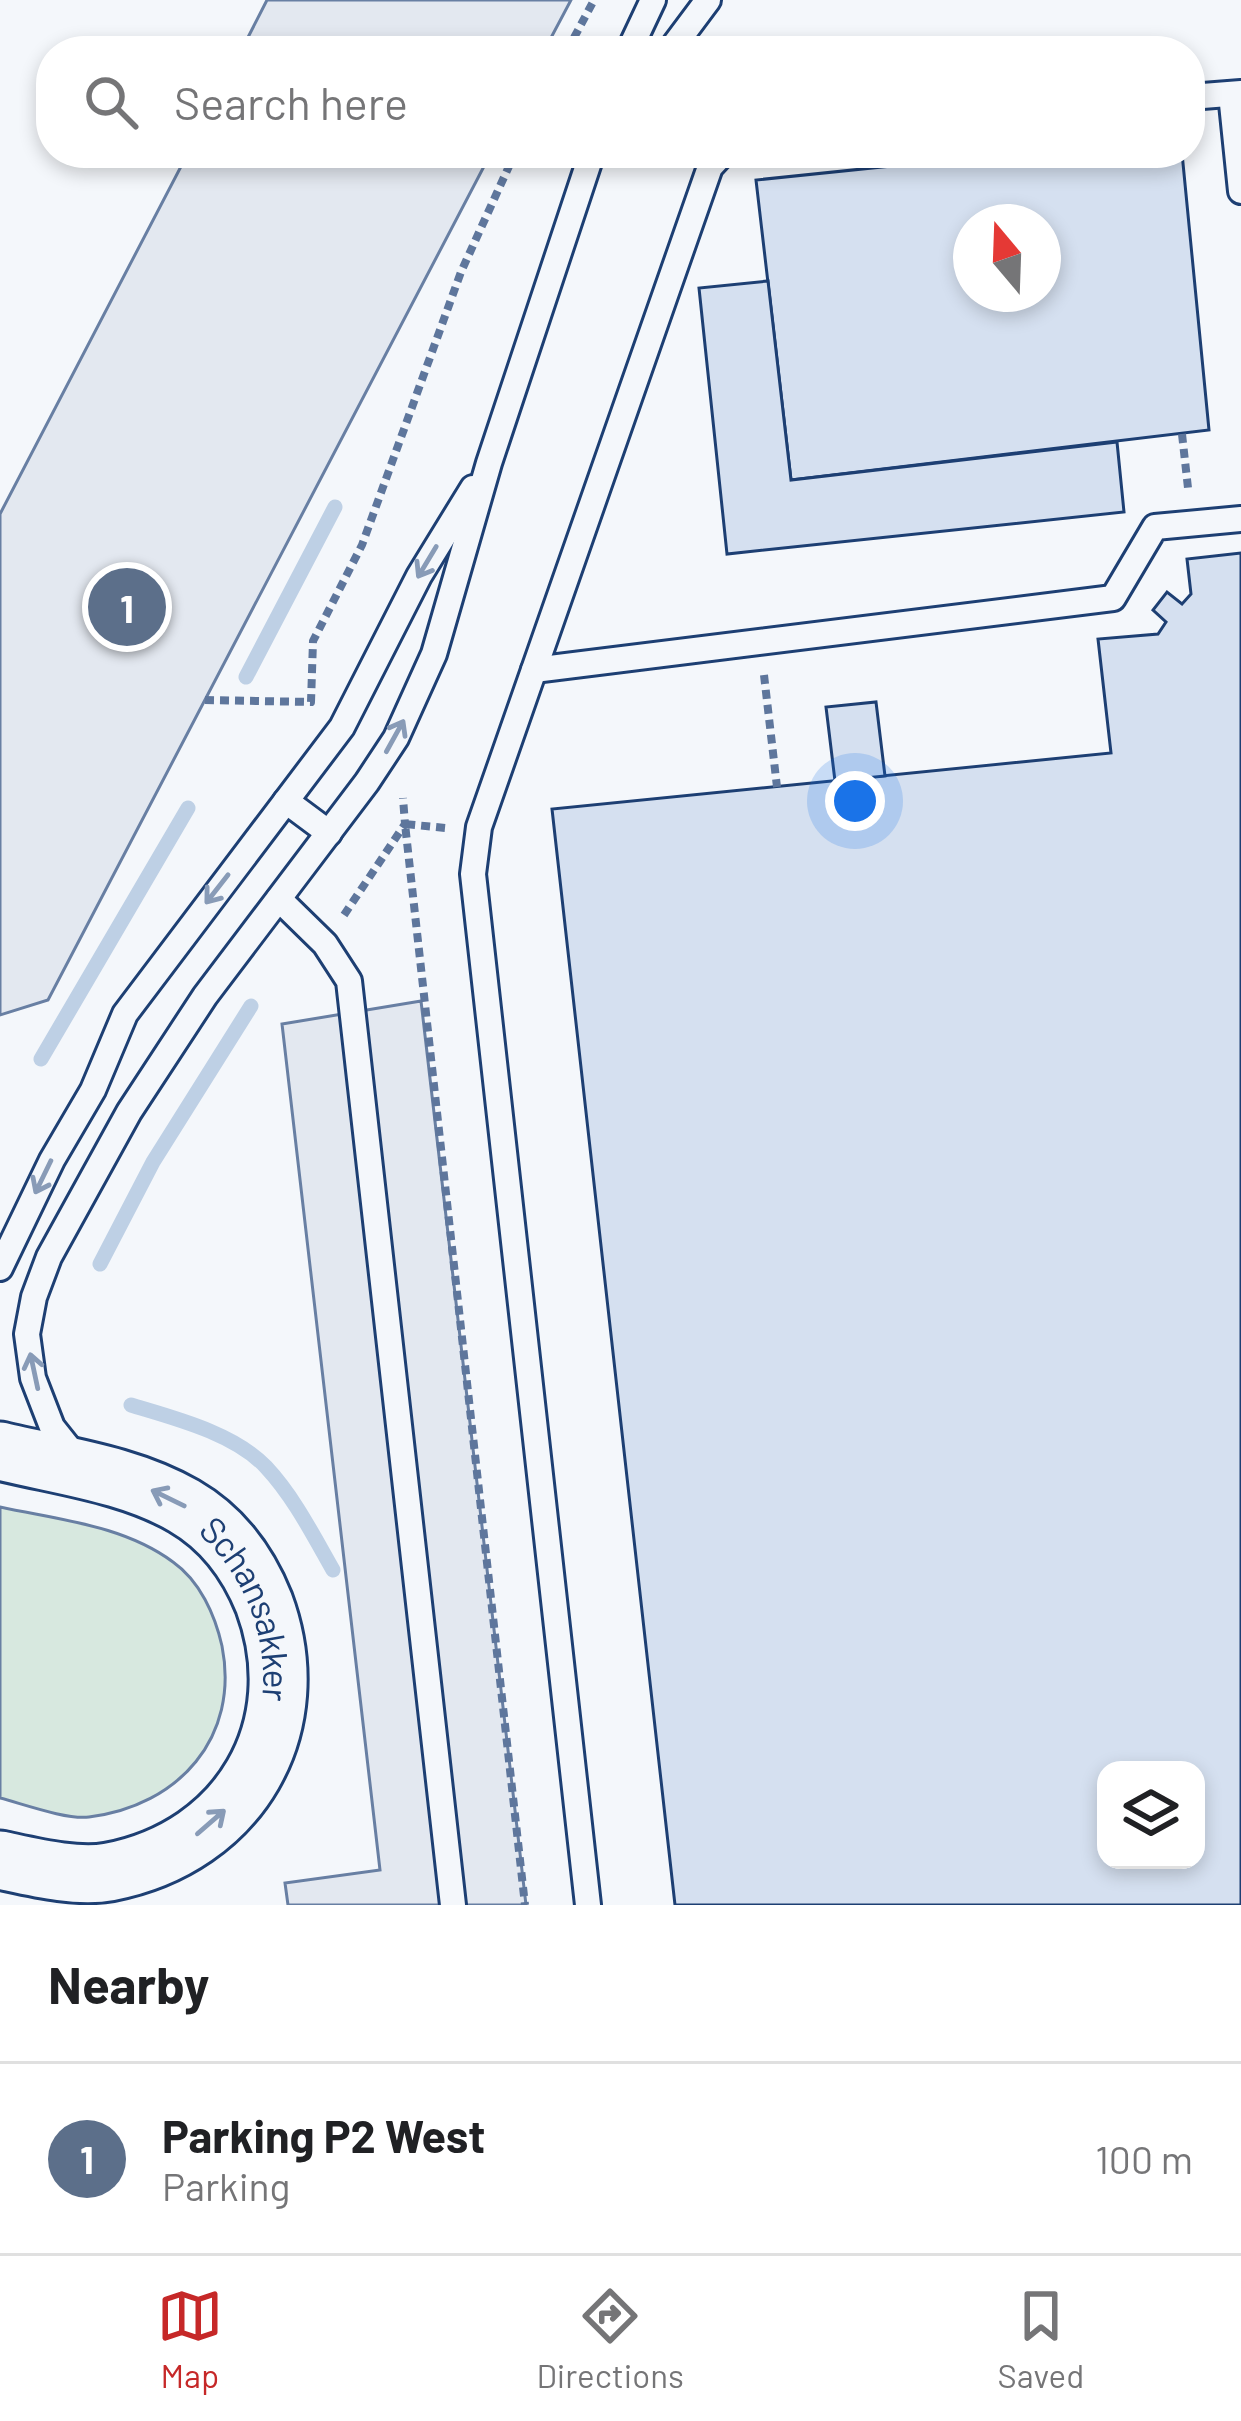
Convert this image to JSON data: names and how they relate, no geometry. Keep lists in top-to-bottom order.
{
  "streets": {
    "street": ["Schansakker"]
  },
  "north": "top",
  "page": {
    "search": "Search here",
    "pins": "1",
    "heading": "Nearby",
    "list": [
      {
        "mark": "1",
        "name": "Parking P2 West",
        "note": "Parking",
        "value": "100 m"
      }
    ],
    "nav": ["Map", "Directions", "Saved"]
  }
}
